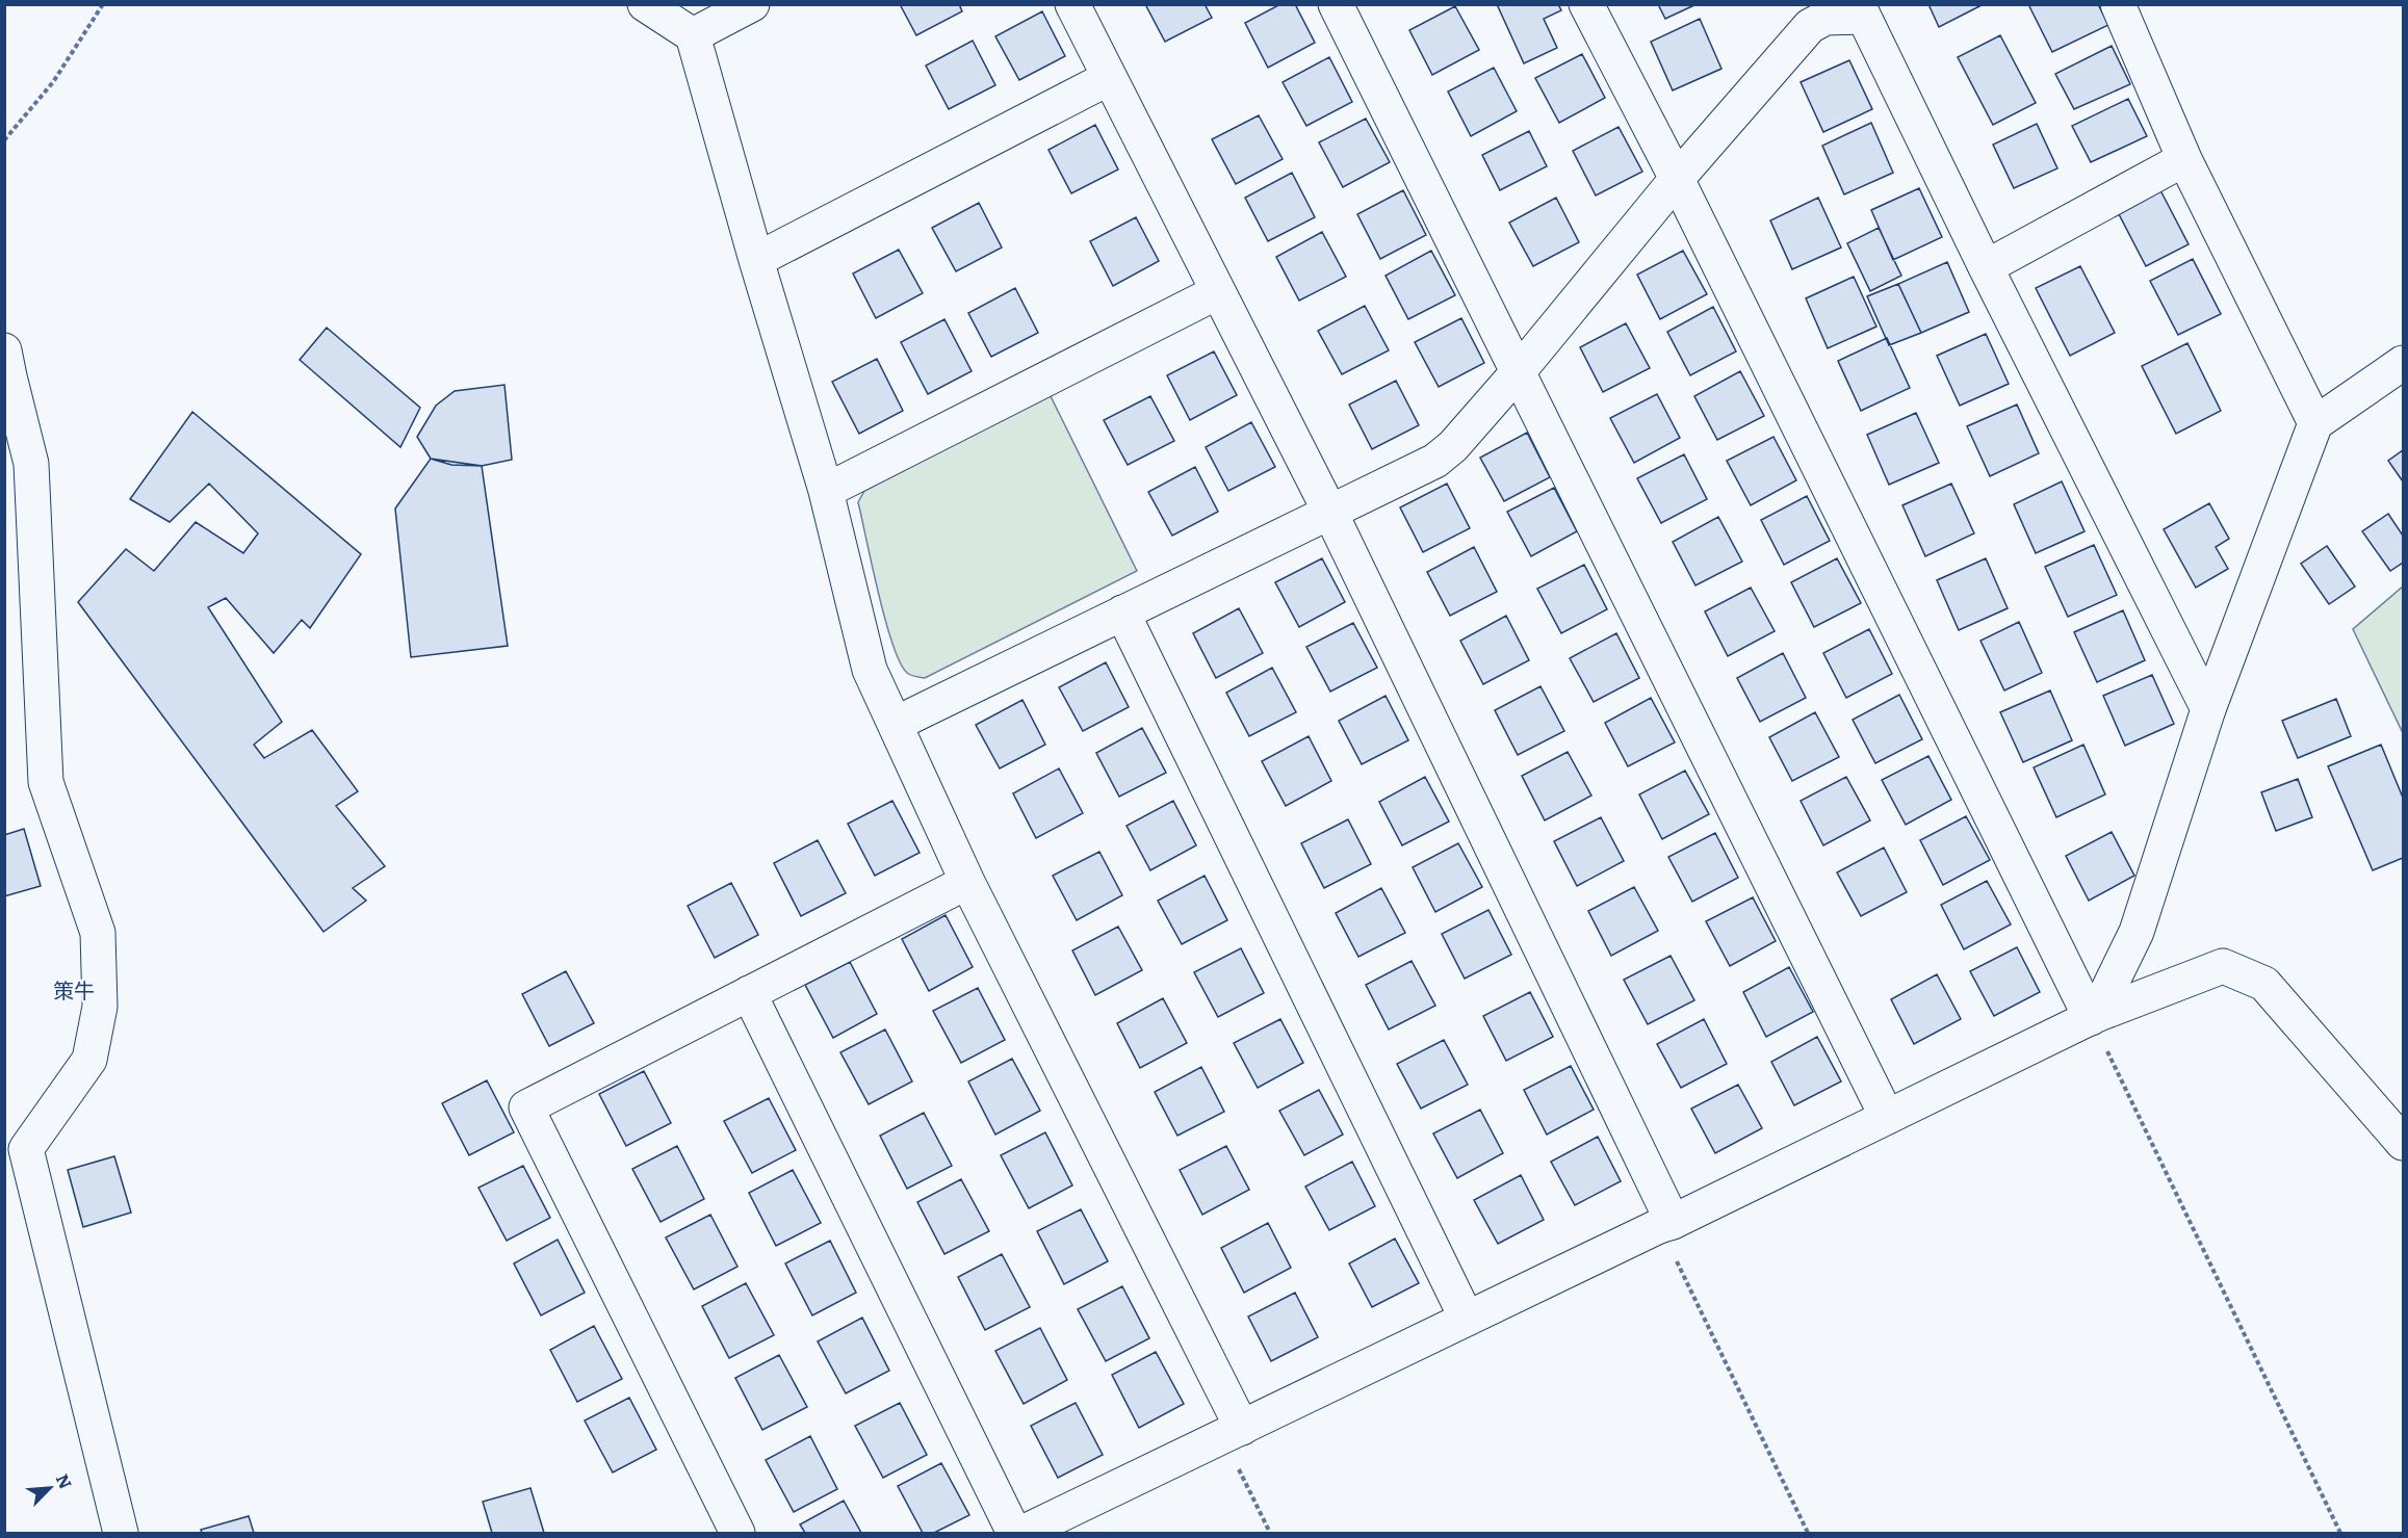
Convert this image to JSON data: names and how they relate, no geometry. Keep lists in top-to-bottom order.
{
  "districts": ["策牛"],
  "north": "top right"
}
